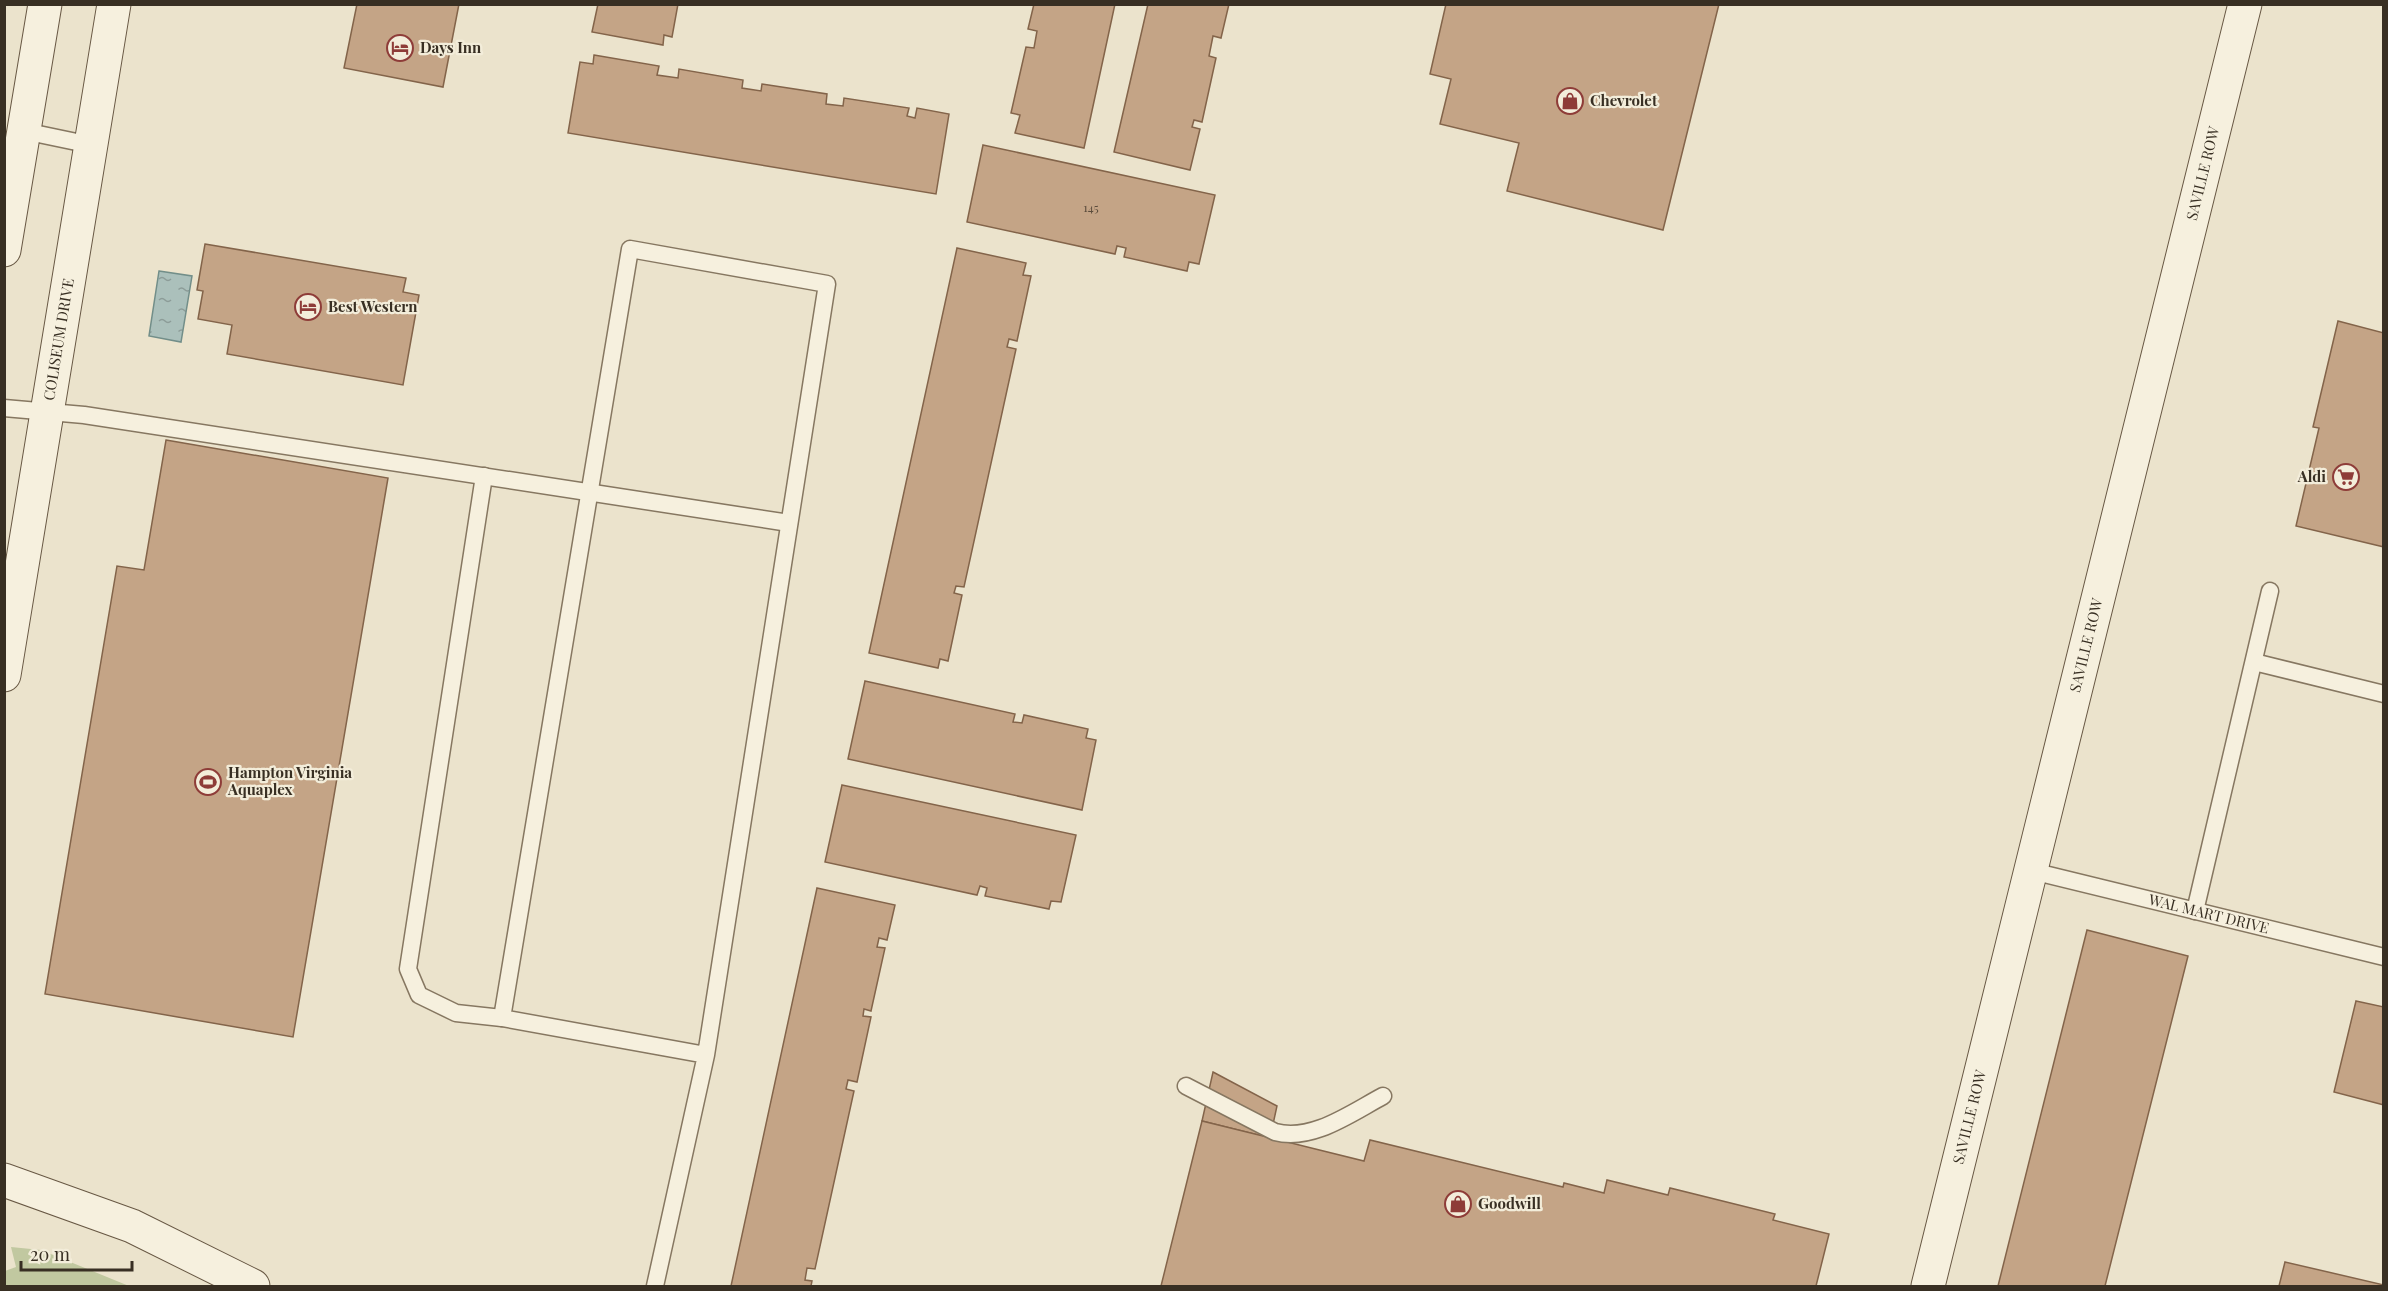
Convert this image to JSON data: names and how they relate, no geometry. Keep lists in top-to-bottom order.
{
  "streets": {
    "street": ["SAVILLE ROW", "COLISEUM DRIVE"],
    "lane": ["WAL MART DRIVE"]
  },
  "crossings": [
    ["SAVILLE ROW", "WAL MART DRIVE"]
  ],
  "places": {
    "hotel": ["Days Inn", "Best Western"],
    "shop": ["Chevrolet", "Goodwill"],
    "supermarket": ["Aldi"],
    "sports": ["Hampton Virginia Aquaplex"]
  },
  "house_numbers": ["145"],
  "scale_bar": "20 m"
}
